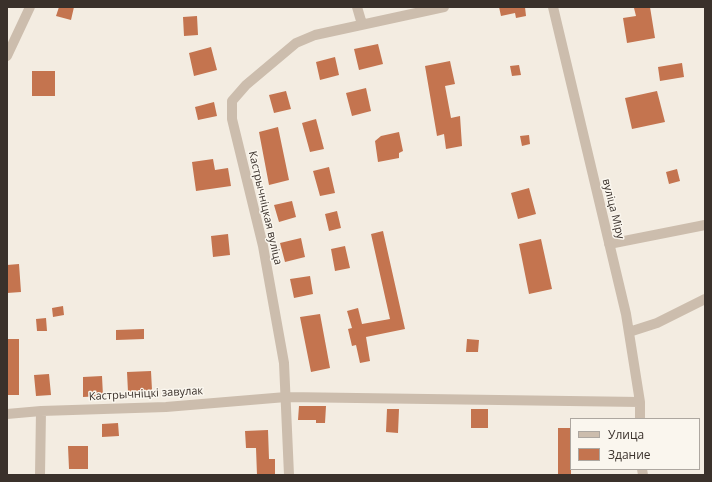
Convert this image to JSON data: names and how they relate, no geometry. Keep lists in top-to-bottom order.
{
  "streets": {
    "street": ["Кастрычніцкая вуліца", "вуліца Міру", "Кастрычніцкі завулак"]
  },
  "crossings": [
    ["Кастрычніцкая вуліца", "Кастрычніцкі завулак"],
    ["вуліца Міру", "Кастрычніцкі завулак"]
  ],
  "legend": ["Улица", "Здание"]
}
